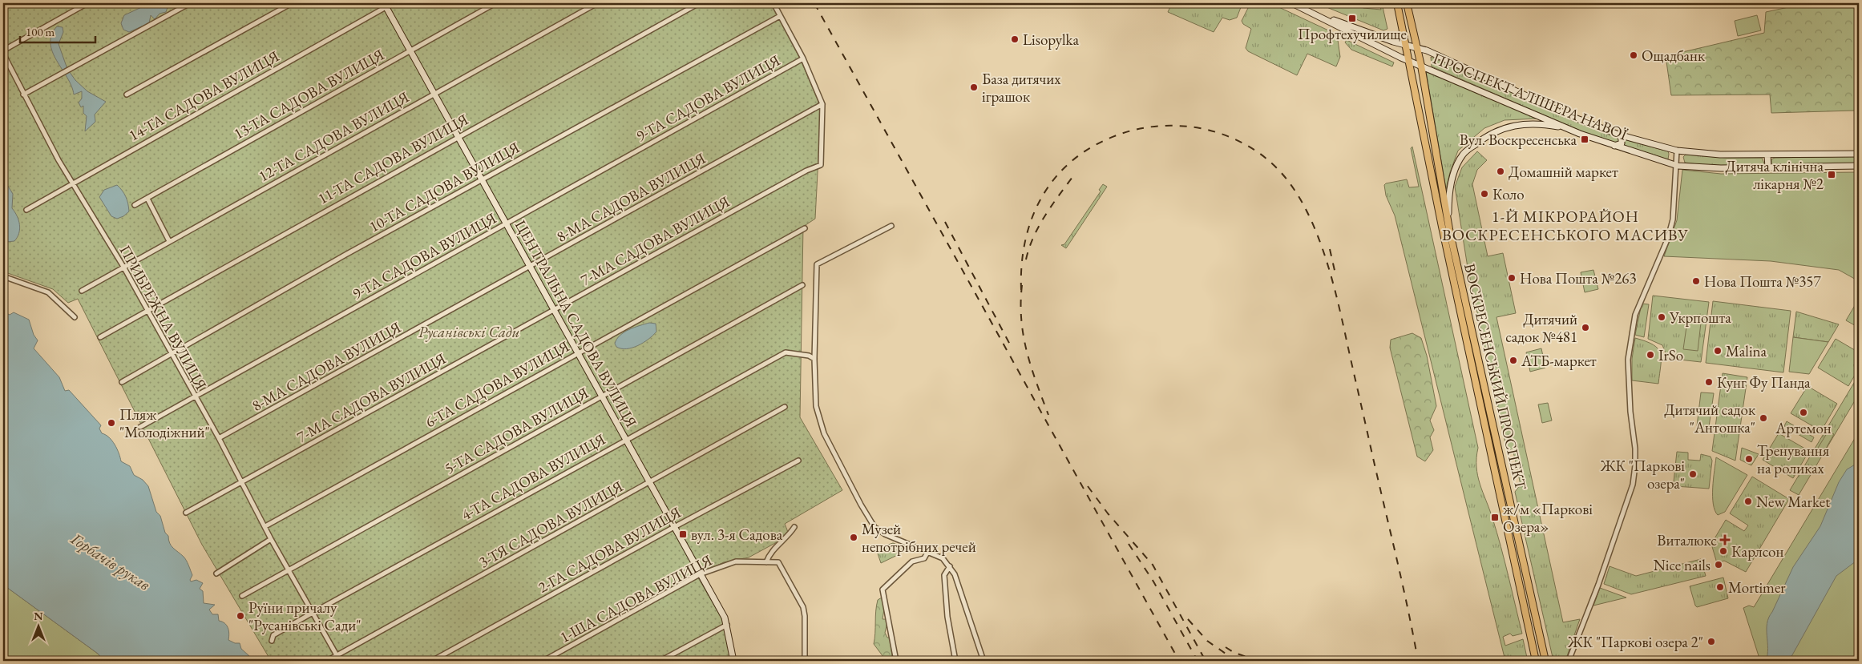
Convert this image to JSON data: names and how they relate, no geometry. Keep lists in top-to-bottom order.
{
  "streets": {
    "main road": ["ВОСКРЕСЕНСЬКИЙ ПРОСПЕКТ"],
    "street": [
      "13-ТА САДОВА ВУЛИЦЯ",
      "14-ТА САДОВА ВУЛИЦЯ",
      "ПРОСПЕКТ АЛІШЕРА НАВОЇ",
      "9-ТА САДОВА ВУЛИЦЯ",
      "12-ТА САДОВА ВУЛИЦЯ",
      "11-ТА САДОВА ВУЛИЦЯ",
      "10-ТА САДОВА ВУЛИЦЯ",
      "8-МА САДОВА ВУЛИЦЯ",
      "7-МА САДОВА ВУЛИЦЯ",
      "ПРИБРЕЖНА ВУЛИЦЯ",
      "ЦЕНТРАЛЬНА САДОВА ВУЛИЦЯ",
      "6-ТА САДОВА ВУЛИЦЯ",
      "5-ТА САДОВА ВУЛИЦЯ",
      "4-ТА САДОВА ВУЛИЦЯ",
      "3-ТЯ САДОВА ВУЛИЦЯ",
      "2-ГА САДОВА ВУЛИЦЯ",
      "1-ША САДОВА ВУЛИЦЯ"
    ]
  },
  "crossings": [
    ["13-ТА САДОВА ВУЛИЦЯ", "ЦЕНТРАЛЬНА САДОВА ВУЛИЦЯ"],
    ["14-ТА САДОВА ВУЛИЦЯ", "ПРИБРЕЖНА ВУЛИЦЯ"],
    ["14-ТА САДОВА ВУЛИЦЯ", "ЦЕНТРАЛЬНА САДОВА ВУЛИЦЯ"],
    ["ПРОСПЕКТ АЛІШЕРА НАВОЇ", "ВОСКРЕСЕНСЬКИЙ ПРОСПЕКТ"],
    ["9-ТА САДОВА ВУЛИЦЯ", "ПРИБРЕЖНА ВУЛИЦЯ"],
    ["9-ТА САДОВА ВУЛИЦЯ", "ЦЕНТРАЛЬНА САДОВА ВУЛИЦЯ"],
    ["12-ТА САДОВА ВУЛИЦЯ", "ПРИБРЕЖНА ВУЛИЦЯ"],
    ["12-ТА САДОВА ВУЛИЦЯ", "ЦЕНТРАЛЬНА САДОВА ВУЛИЦЯ"],
    ["11-ТА САДОВА ВУЛИЦЯ", "ПРИБРЕЖНА ВУЛИЦЯ"],
    ["11-ТА САДОВА ВУЛИЦЯ", "ЦЕНТРАЛЬНА САДОВА ВУЛИЦЯ"],
    ["10-ТА САДОВА ВУЛИЦЯ", "ПРИБРЕЖНА ВУЛИЦЯ"],
    ["10-ТА САДОВА ВУЛИЦЯ", "ЦЕНТРАЛЬНА САДОВА ВУЛИЦЯ"],
    ["8-МА САДОВА ВУЛИЦЯ", "7-МА САДОВА ВУЛИЦЯ"],
    ["8-МА САДОВА ВУЛИЦЯ", "ПРИБРЕЖНА ВУЛИЦЯ"],
    ["8-МА САДОВА ВУЛИЦЯ", "ЦЕНТРАЛЬНА САДОВА ВУЛИЦЯ"],
    ["7-МА САДОВА ВУЛИЦЯ", "ПРИБРЕЖНА ВУЛИЦЯ"],
    ["7-МА САДОВА ВУЛИЦЯ", "ЦЕНТРАЛЬНА САДОВА ВУЛИЦЯ"],
    ["ПРИБРЕЖНА ВУЛИЦЯ", "6-ТА САДОВА ВУЛИЦЯ"],
    ["ПРИБРЕЖНА ВУЛИЦЯ", "5-ТА САДОВА ВУЛИЦЯ"],
    ["ПРИБРЕЖНА ВУЛИЦЯ", "4-ТА САДОВА ВУЛИЦЯ"],
    ["ПРИБРЕЖНА ВУЛИЦЯ", "3-ТЯ САДОВА ВУЛИЦЯ"],
    ["ЦЕНТРАЛЬНА САДОВА ВУЛИЦЯ", "6-ТА САДОВА ВУЛИЦЯ"],
    ["ЦЕНТРАЛЬНА САДОВА ВУЛИЦЯ", "5-ТА САДОВА ВУЛИЦЯ"],
    ["ЦЕНТРАЛЬНА САДОВА ВУЛИЦЯ", "4-ТА САДОВА ВУЛИЦЯ"],
    ["ЦЕНТРАЛЬНА САДОВА ВУЛИЦЯ", "3-ТЯ САДОВА ВУЛИЦЯ"],
    ["ЦЕНТРАЛЬНА САДОВА ВУЛИЦЯ", "2-ГА САДОВА ВУЛИЦЯ"],
    ["ЦЕНТРАЛЬНА САДОВА ВУЛИЦЯ", "1-ША САДОВА ВУЛИЦЯ"]
  ],
  "districts": ["1-Й МІКРОРАЙОН ВОСКРЕСЕНСЬКОГО МАСИВУ"],
  "water": ["Горбачів рукав"],
  "parks": ["Русанівські Сади"],
  "places": {
    "transit": [
      "Профтехучилище",
      "Вул. Воскресенська",
      "Дитяча клінічна лікарня №2",
      "ж/м «Паркові Озера»",
      "вул. 3-я Садова"
    ],
    "other": [
      "Lisopylka",
      "Ощадбанк",
      "База дитячих іграшок",
      "Домашній маркет",
      "Коло",
      "Нова Пошта №263",
      "Нова Пошта №357",
      "Укрпошта",
      "Дитячий садок №481",
      "Malina",
      "IrSo",
      "АТБ-маркет",
      "Кунг Фу Панда",
      "Артемон",
      "Дитячий садок \"Антошка\"",
      "Пляж \"Молодіжний\"",
      "Тренування на роликах",
      "ЖК \"Паркові озера\"",
      "New Market",
      "Музей непотрібних речей",
      "Карлсон",
      "Nice nails",
      "Mortimer",
      "Руїни причалу \"Русанівські Сади\"",
      "ЖК \"Паркові озера 2\""
    ],
    "health": ["Виталюкс"]
  },
  "scale_bar": "100 m",
  "north": "top"
}
